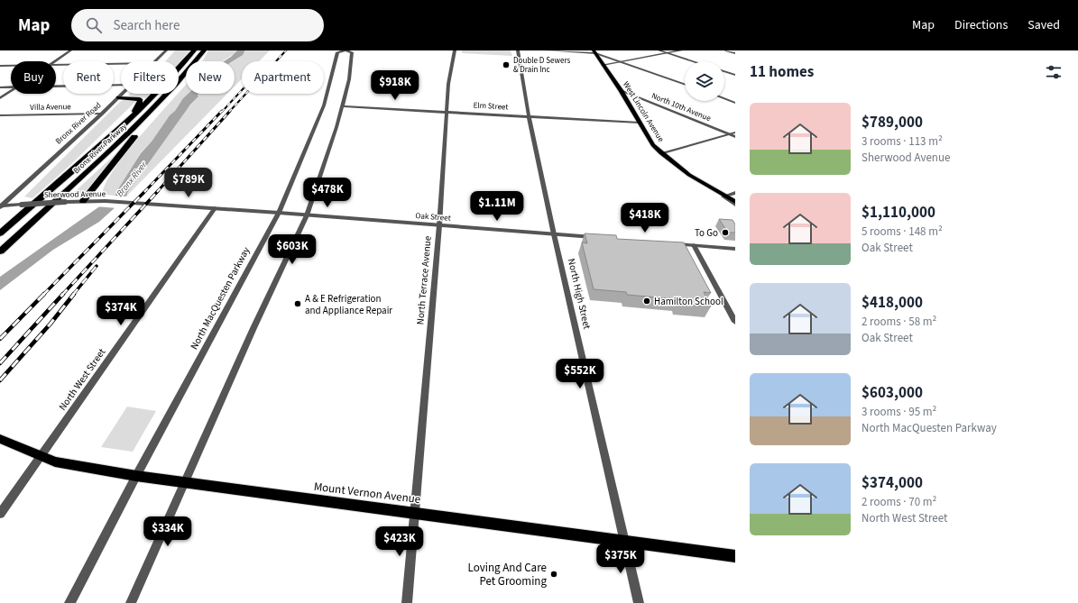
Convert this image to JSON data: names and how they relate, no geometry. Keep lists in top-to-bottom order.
{
  "streets": {
    "highway": ["Bronx River Parkway"],
    "main road": ["West Lincoln Avenue", "Mount Vernon Avenue"],
    "street": [
      "Elm Street",
      "Villa Avenue",
      "North 10th Avenue",
      "Bronx River Road",
      "Sherwood Avenue",
      "Oak Street",
      "North Terrace Avenue",
      "North High Street",
      "North MacQuesten Parkway",
      "North West Street"
    ]
  },
  "crossings": [
    ["Elm Street", "West Lincoln Avenue"],
    ["Elm Street", "North Terrace Avenue"],
    ["Elm Street", "North High Street"],
    ["Elm Street", "North MacQuesten Parkway"],
    ["Villa Avenue", "Bronx River Road"],
    ["North 10th Avenue", "West Lincoln Avenue"],
    ["Bronx River Road", "Sherwood Avenue"],
    ["Sherwood Avenue", "Oak Street"],
    ["Sherwood Avenue", "North West Street"],
    ["Oak Street", "North Terrace Avenue"],
    ["Oak Street", "North High Street"],
    ["Oak Street", "North MacQuesten Parkway"],
    ["Oak Street", "North West Street"],
    ["North Terrace Avenue", "Mount Vernon Avenue"],
    ["North High Street", "Mount Vernon Avenue"],
    ["North MacQuesten Parkway", "Mount Vernon Avenue"],
    ["North West Street", "Mount Vernon Avenue"]
  ],
  "water": ["Bronx River"],
  "places": [
    "Double D Sewers & Drain Inc",
    "To Go",
    "Hamilton School",
    "A & E Refrigeration and Appliance Repair",
    "Loving And Care Pet Grooming"
  ],
  "page": {
    "header": "Map",
    "search": "Search here",
    "nav": ["Map", "Directions", "Saved"],
    "heading": "11 homes",
    "chip": [
      "Buy",
      "Rent",
      "Filters",
      "New",
      "Apartment"
    ],
    "price": [
      "$918K",
      "$789K",
      "$478K",
      "$1.11M",
      "$418K",
      "$603K",
      "$374K",
      "$552K",
      "$334K",
      "$423K",
      "$375K"
    ],
    "list": [
      {
        "name": "$789,000",
        "note": "3 rooms · 113 m² · Sherwood Avenue"
      },
      {
        "name": "$1,110,000",
        "note": "5 rooms · 148 m² · Oak Street"
      },
      {
        "name": "$418,000",
        "note": "2 rooms · 58 m² · Oak Street"
      },
      {
        "name": "$603,000",
        "note": "3 rooms · 95 m² · North MacQuesten Parkway"
      },
      {
        "name": "$374,000",
        "note": "2 rooms · 70 m² · North West Street"
      }
    ]
  }
}
